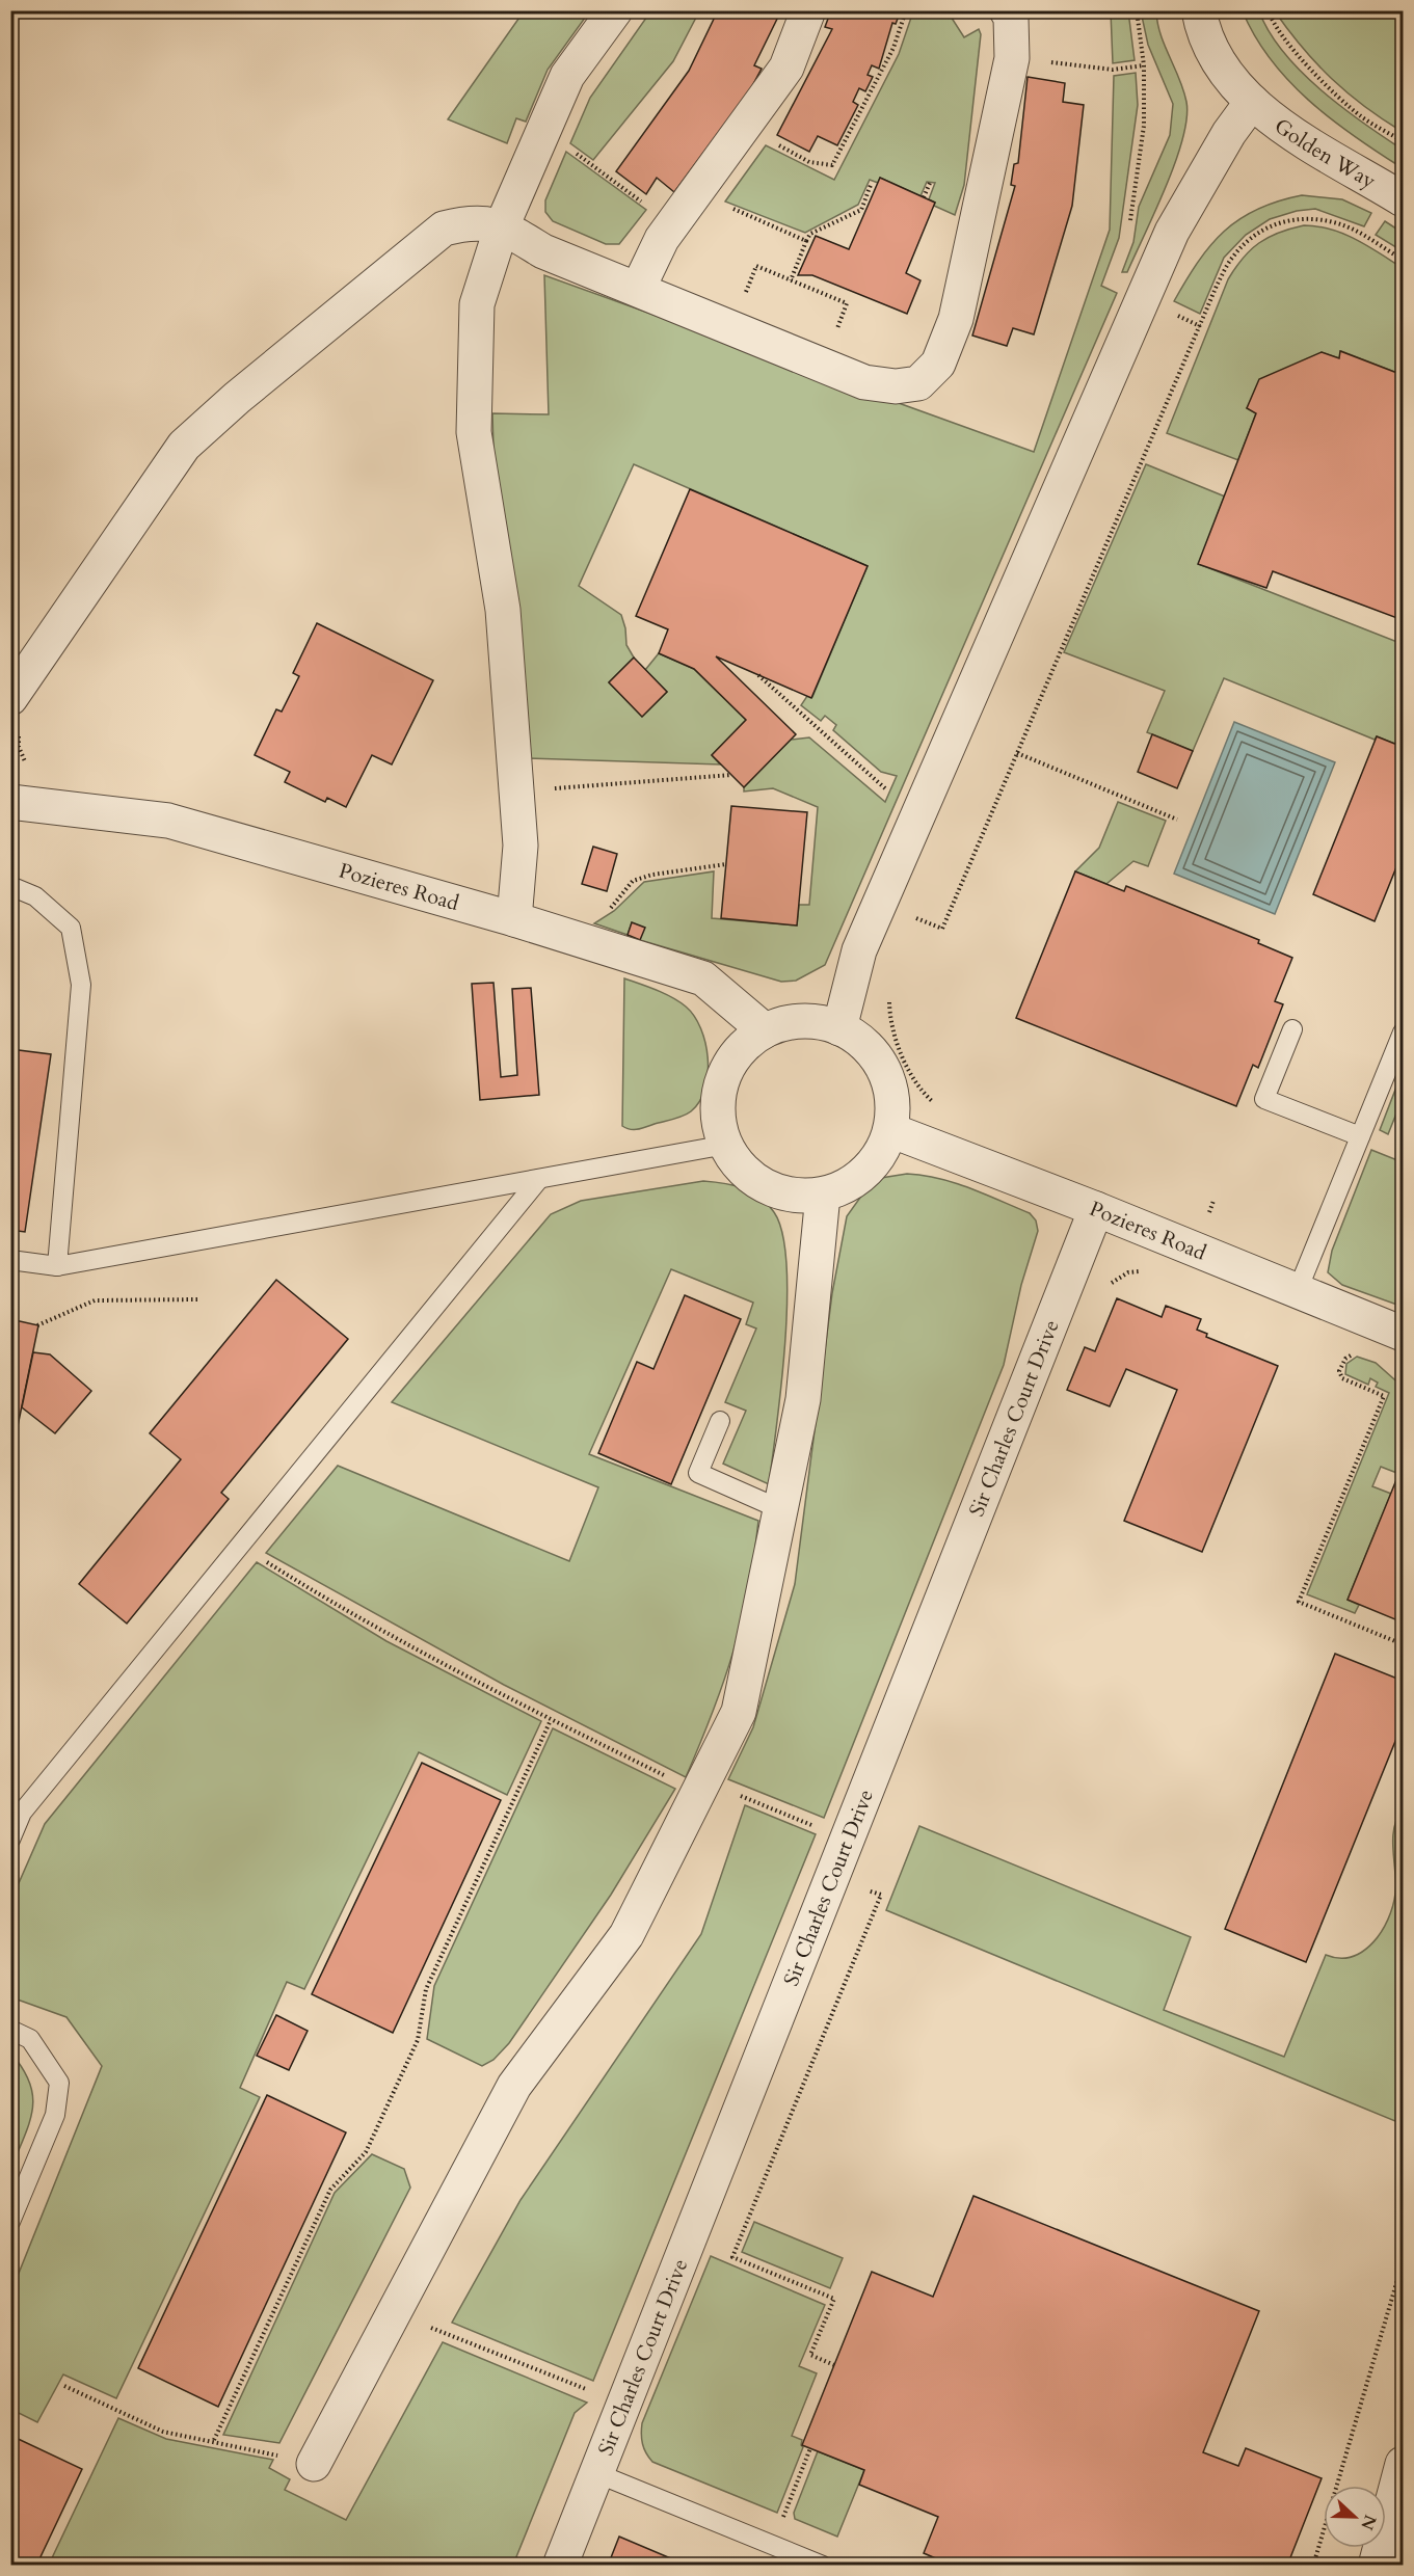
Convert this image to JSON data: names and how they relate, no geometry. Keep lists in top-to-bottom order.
{
  "streets": {
    "street": ["Golden Way", "Pozieres Road", "Sir Charles Court Drive"]
  },
  "crossings": [
    ["Pozieres Road", "Sir Charles Court Drive"]
  ],
  "north": "right"
}
